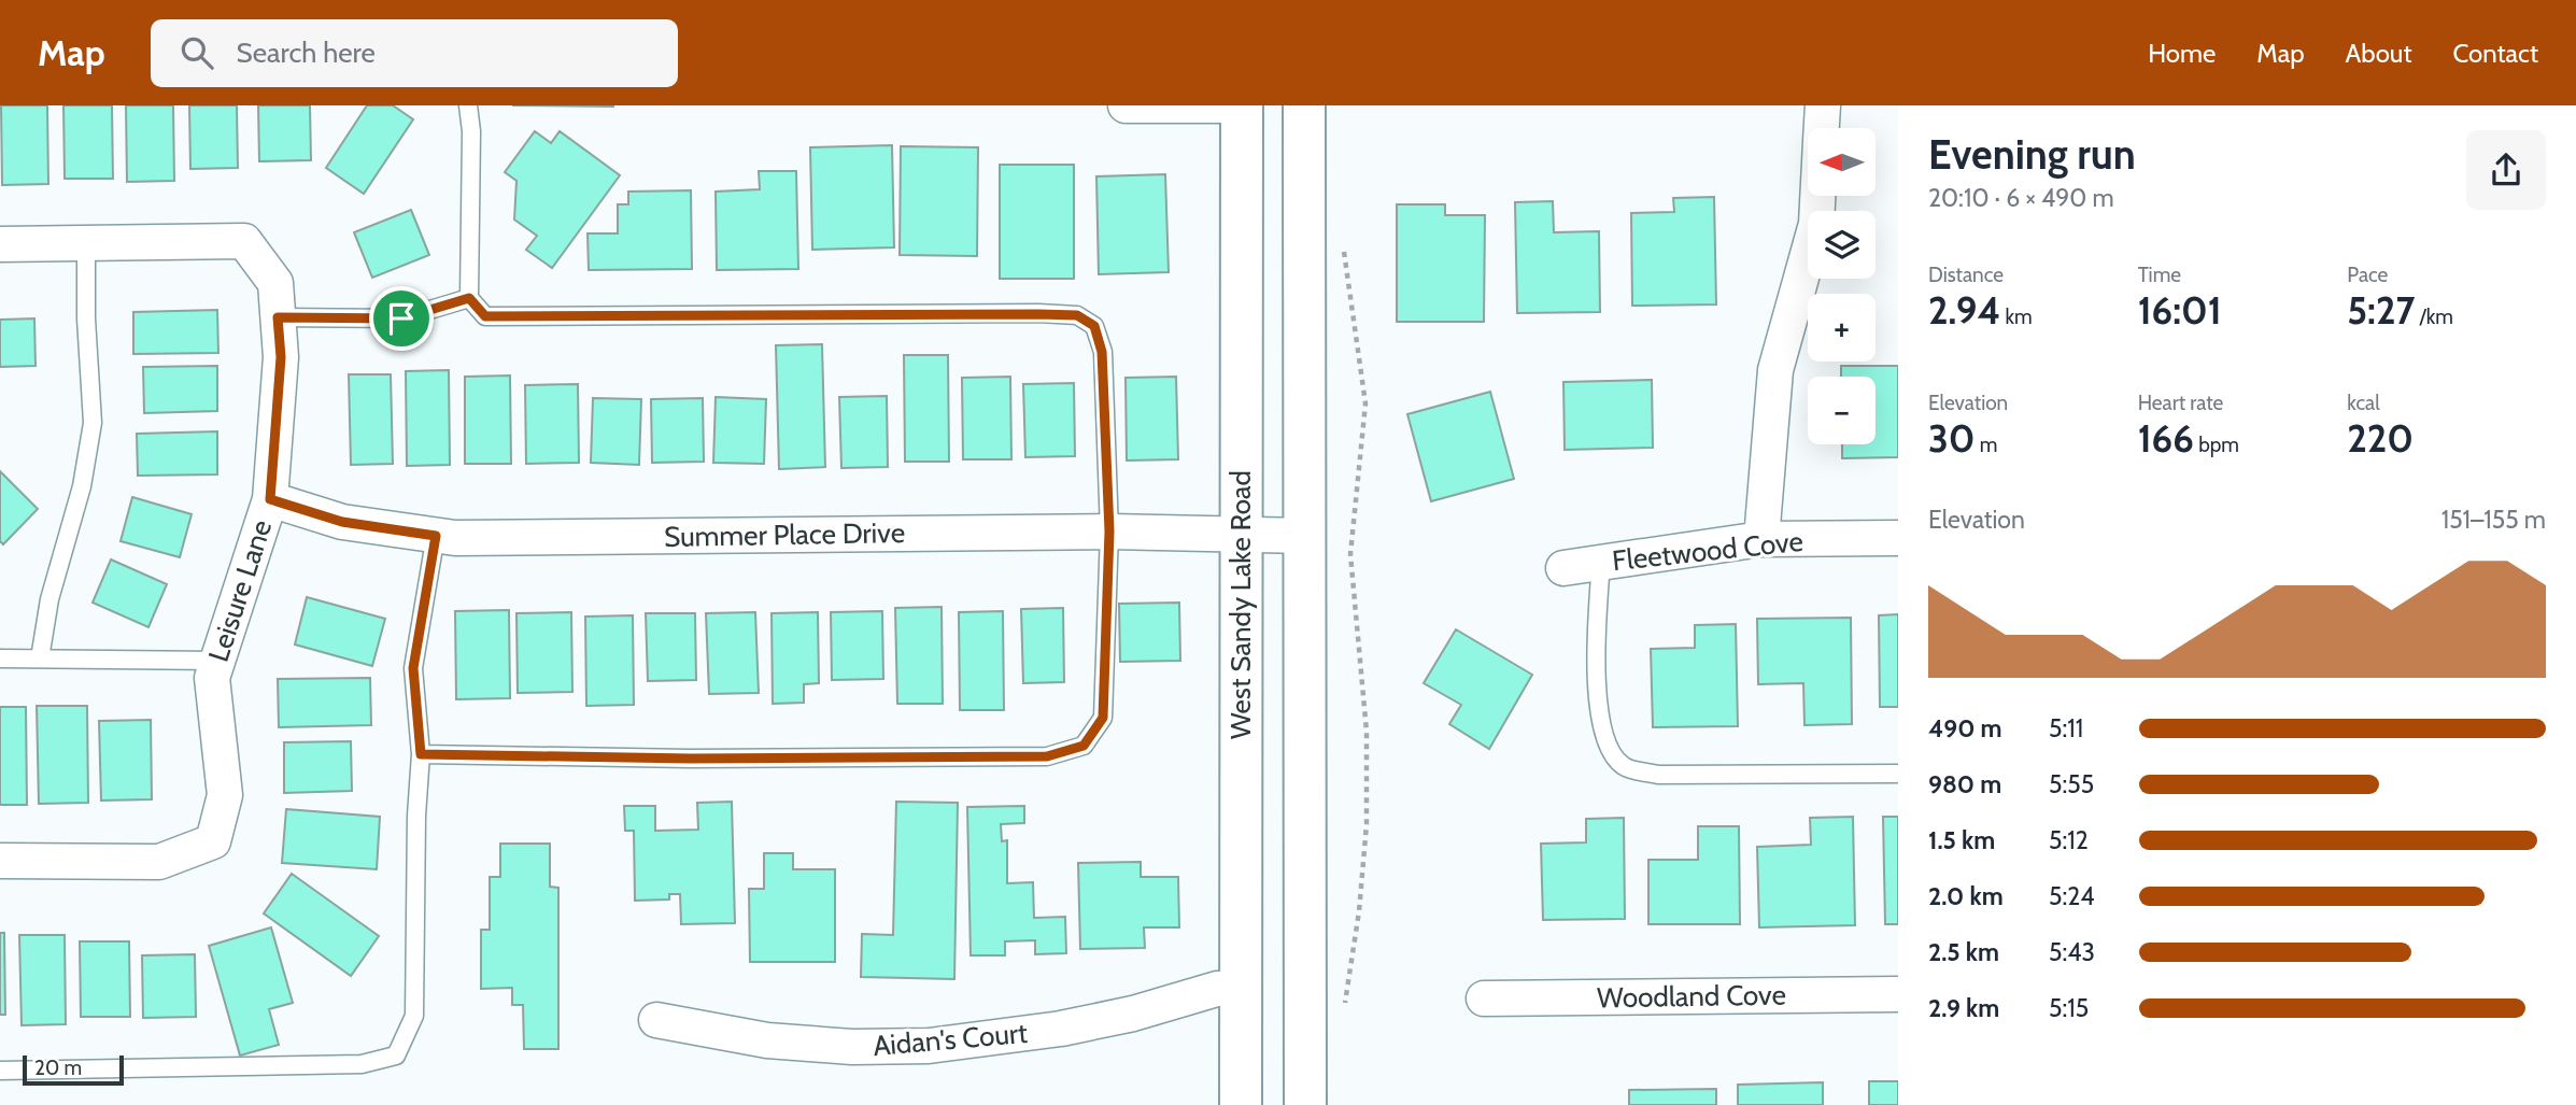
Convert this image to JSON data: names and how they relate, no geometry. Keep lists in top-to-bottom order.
{
  "streets": {
    "main road": ["West Sandy Lake Road"],
    "street": [
      "Summer Place Drive",
      "Fleetwood Cove",
      "Leisure Lane",
      "Woodland Cove",
      "Aidan's Court"
    ]
  },
  "crossings": [
    ["Summer Place Drive", "Leisure Lane"],
    ["Summer Place Drive", "West Sandy Lake Road"],
    ["West Sandy Lake Road", "Aidan's Court"]
  ],
  "scale_bar": "20 m",
  "north": "left",
  "page": {
    "header": "Map",
    "search": "Search here",
    "nav": [
      "Home",
      "Map",
      "About",
      "Contact"
    ],
    "heading": ["Evening run", "20:10 · 6 × 490 m"],
    "map_buttons": ["+", "−"],
    "stats": [
      ["Distance", "2.94 km"],
      ["Time", "16:01"],
      ["Pace", "5:27 /km"],
      ["Elevation", "30 m"],
      ["Heart rate", "166 bpm"],
      ["kcal", "220"]
    ],
    "chart": ["Elevation", "151–155 m"],
    "list": [
      {
        "name": "490 m",
        "note": "5:11"
      },
      {
        "name": "980 m",
        "note": "5:55"
      },
      {
        "name": "1.5 km",
        "note": "5:12"
      },
      {
        "name": "2.0 km",
        "note": "5:24"
      },
      {
        "name": "2.5 km",
        "note": "5:43"
      },
      {
        "name": "2.9 km",
        "note": "5:15"
      }
    ],
    "scale": "20 m"
  }
}
